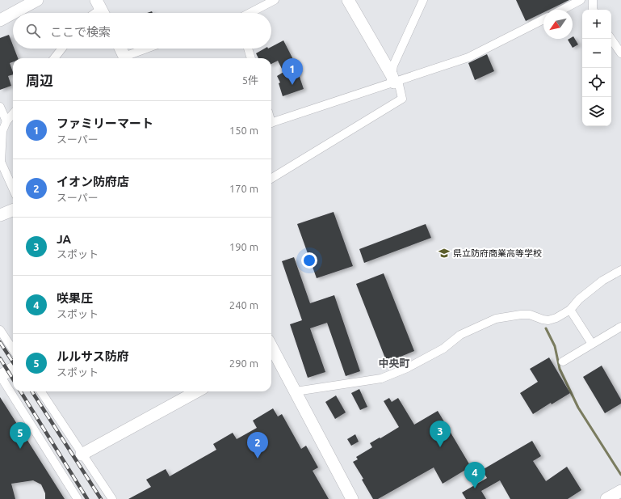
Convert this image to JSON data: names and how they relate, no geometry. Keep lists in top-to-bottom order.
{
  "districts": ["中央町"],
  "places": {
    "school or university": ["県立防府商業高等学校"]
  },
  "north": "bottom left",
  "page": {
    "map_buttons": ["+", "−"],
    "search": "ここで検索",
    "pins": [
      "1",
      "3",
      "5",
      "2",
      "4"
    ],
    "heading": ["周辺", "5件"],
    "list": [
      {
        "mark": "1",
        "name": "ファミリーマート",
        "note": "スーパー",
        "value": "150 m"
      },
      {
        "mark": "2",
        "name": "イオン防府店",
        "note": "スーパー",
        "value": "170 m"
      },
      {
        "mark": "3",
        "name": "JA",
        "note": "スポット",
        "value": "190 m"
      },
      {
        "mark": "4",
        "name": "咲果圧",
        "note": "スポット",
        "value": "240 m"
      },
      {
        "mark": "5",
        "name": "ルルサス防府",
        "note": "スポット",
        "value": "290 m"
      }
    ]
  }
}
